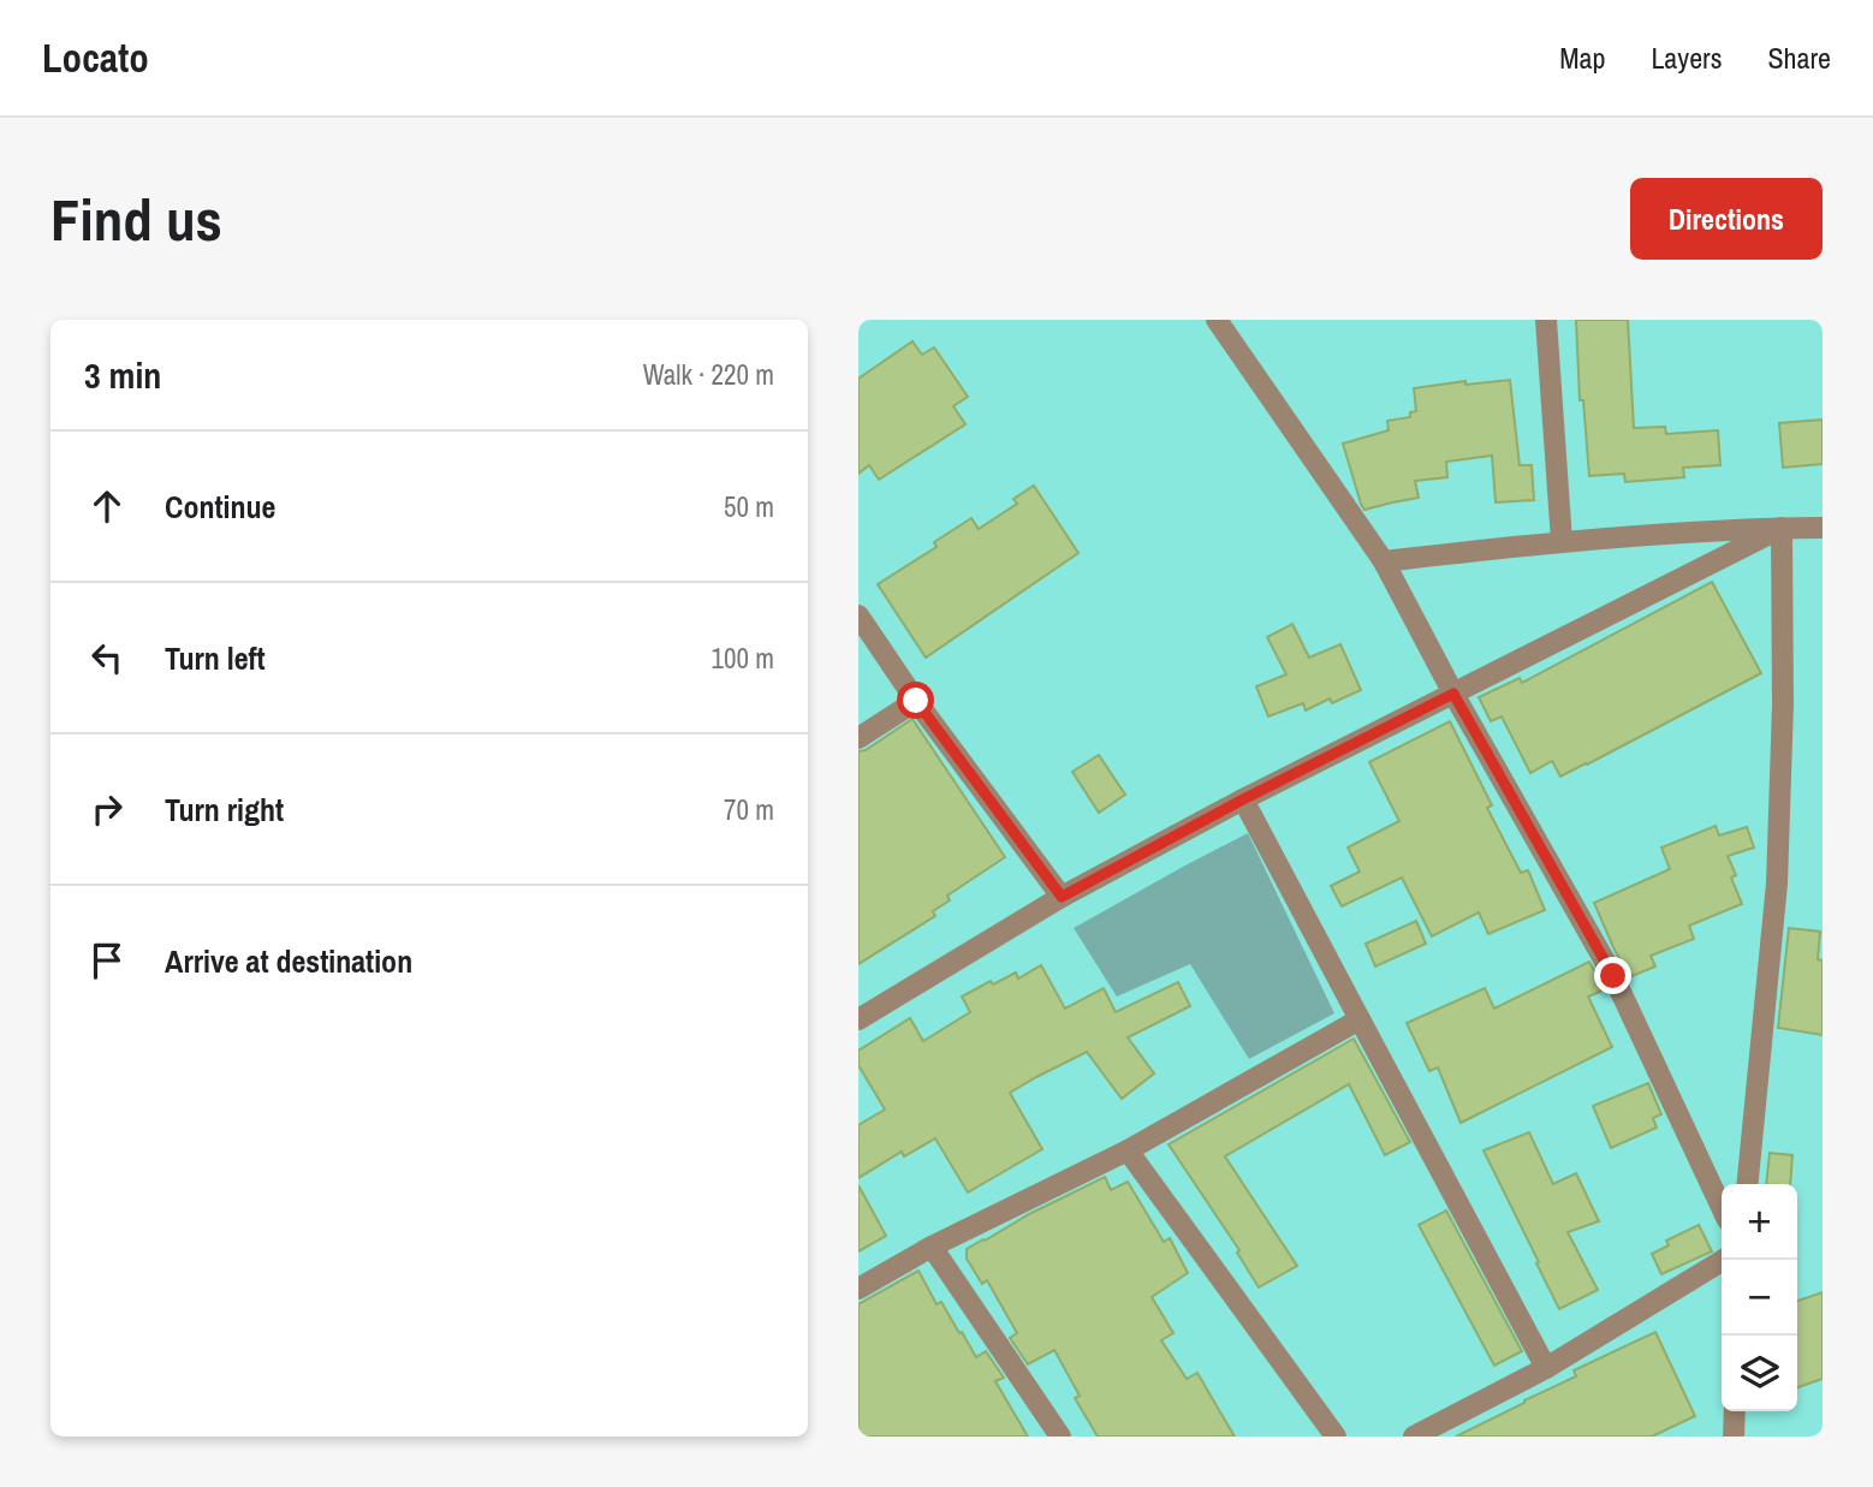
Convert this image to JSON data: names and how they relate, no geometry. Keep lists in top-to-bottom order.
{
  "page": {
    "header": "Locato",
    "nav": ["Map", "Layers", "Share"],
    "buttons": "Directions",
    "title": "Find us",
    "heading": ["3 min", "Walk · 220 m"],
    "list": [
      ["Continue", "50 m"],
      ["Turn left", "100 m"],
      ["Turn right", "70 m"],
      "Arrive at destination"
    ],
    "map_buttons": ["+", "−"]
  }
}
